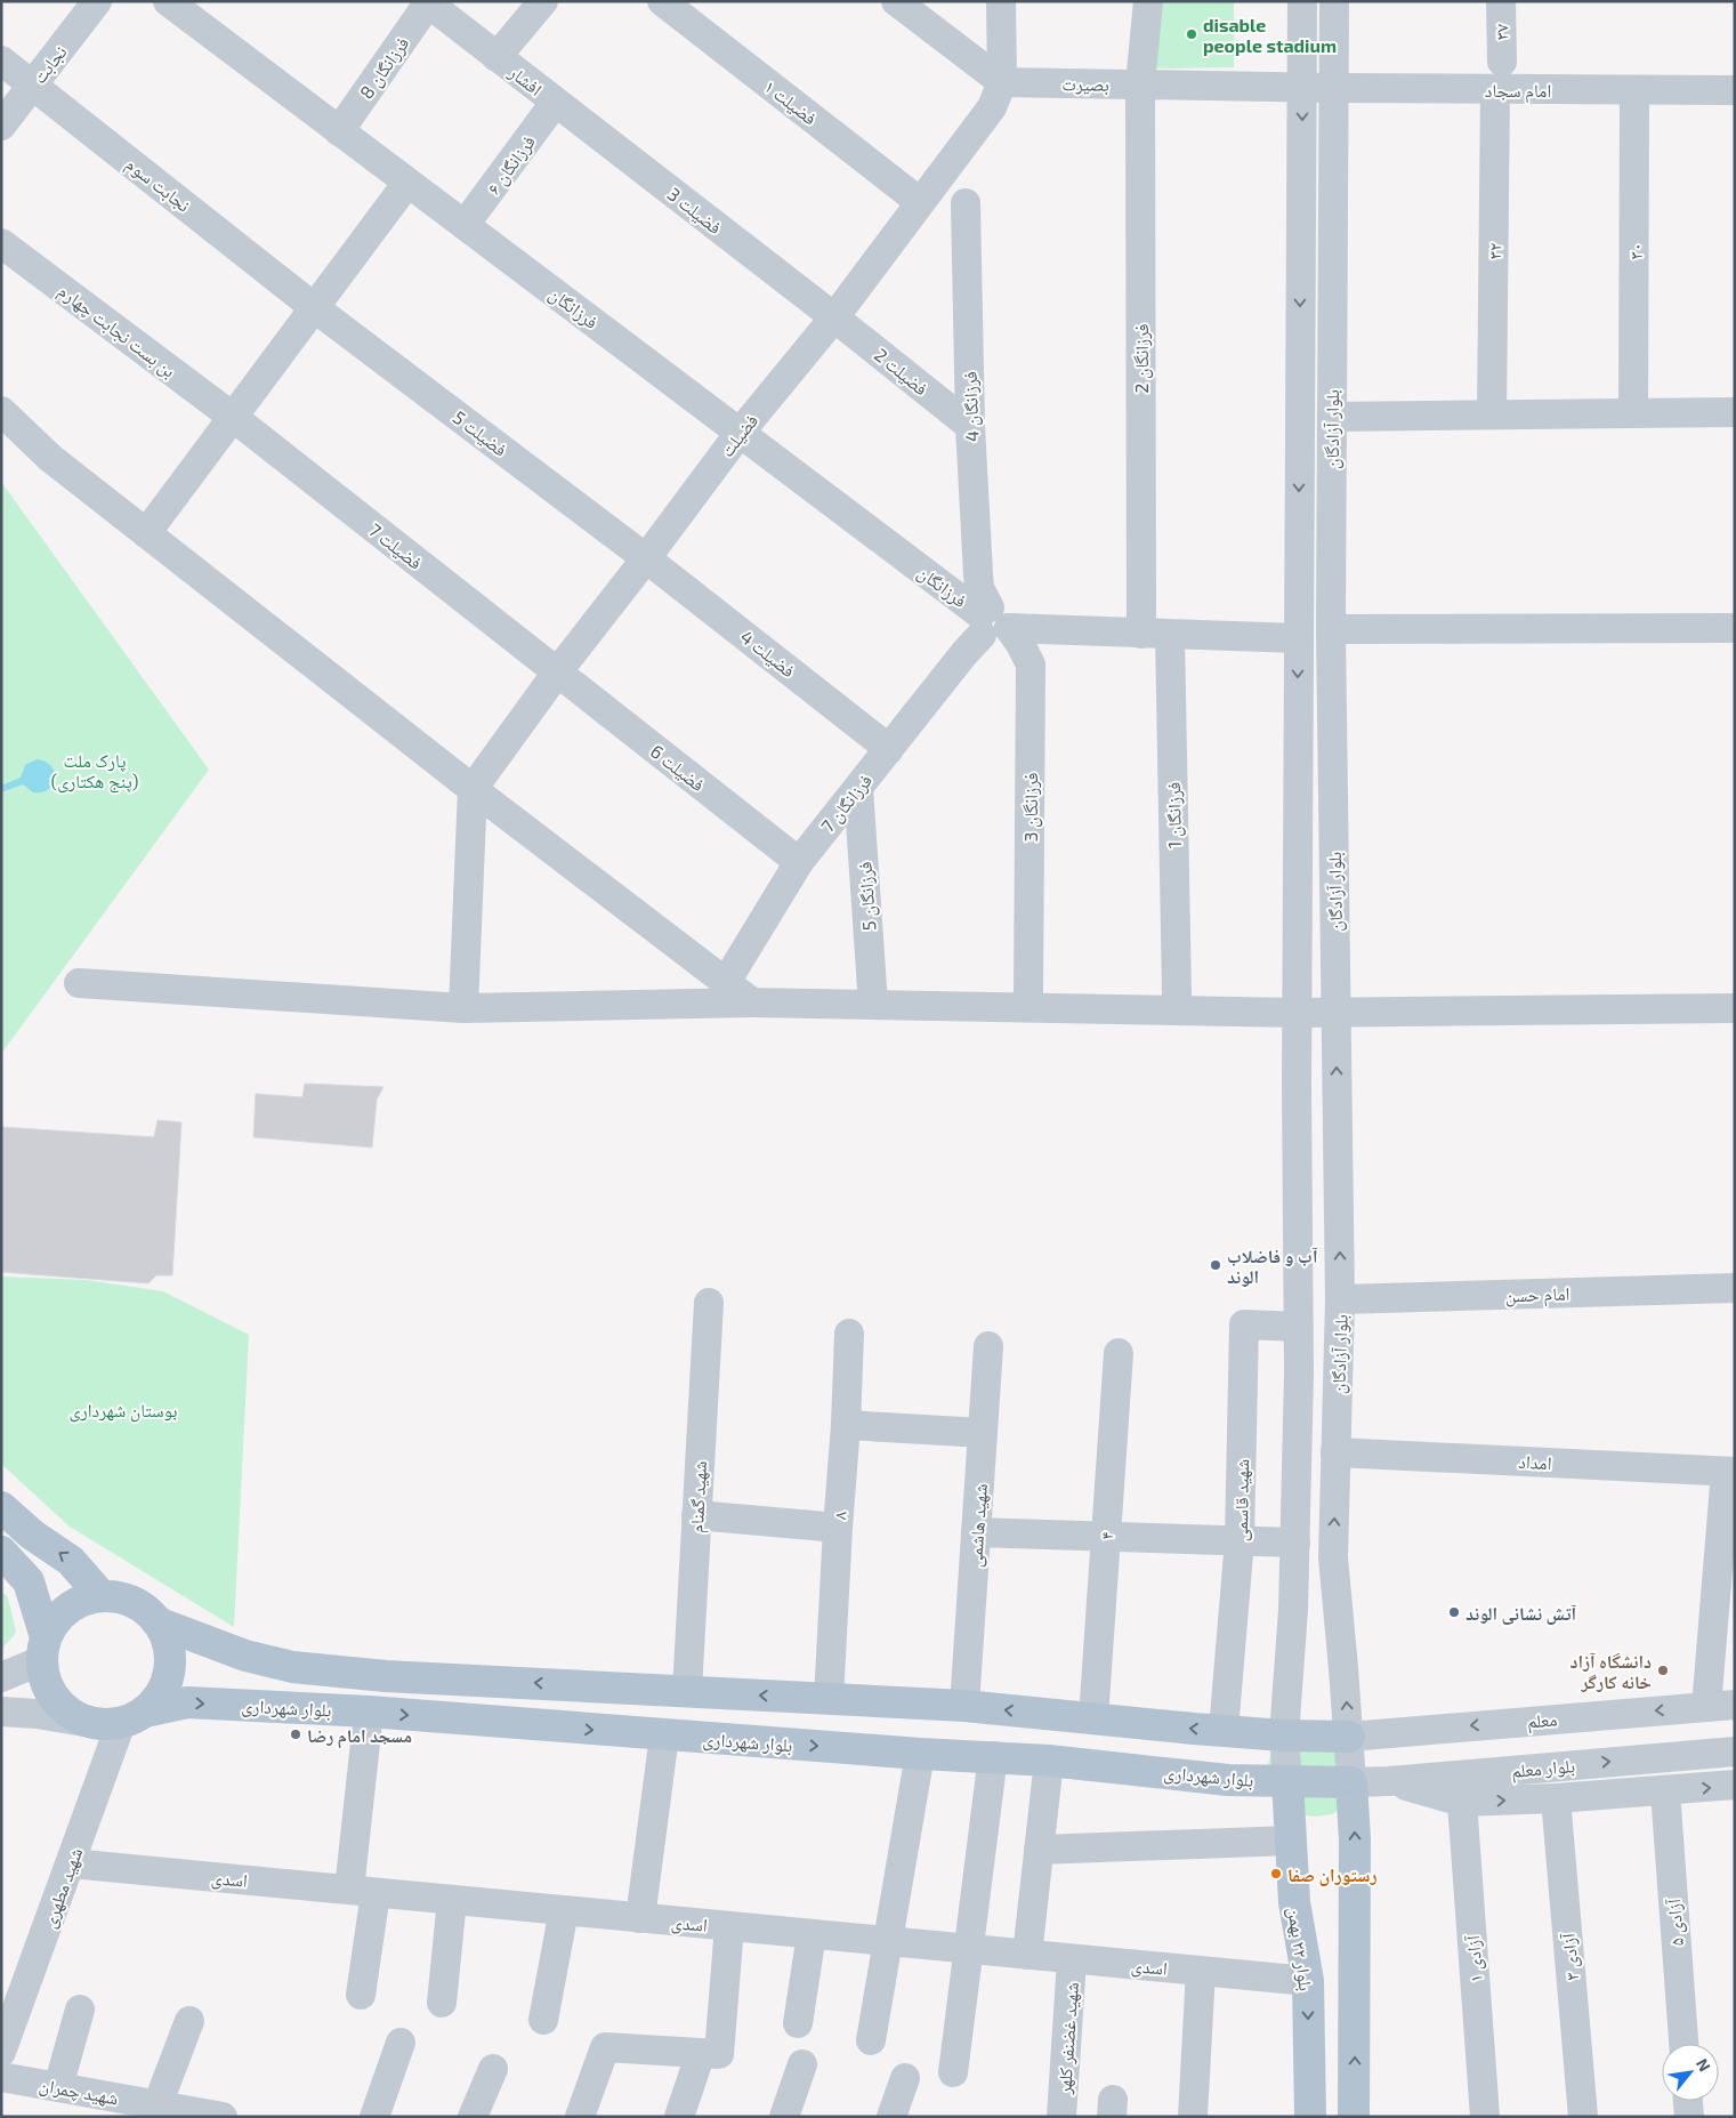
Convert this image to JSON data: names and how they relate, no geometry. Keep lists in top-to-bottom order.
{
  "streets": {
    "main road": ["بلوار شهرداری", "بلوار ۲۲ بهمن"],
    "street": [
      "۳۷",
      "نجابت",
      "فرزانگان 8",
      "افشار",
      "بصیرت",
      "امام سجاد",
      "فضیلت ۱",
      "فرزانگان ۶",
      "نجابت سوم",
      "فضیلت 3",
      "۳۲",
      "۳۰",
      "فرزانگان",
      "بن بست نجابت چهارم",
      "فرزانگان 2",
      "فضیلت 2",
      "فرزانگان 4",
      "بلوار آزادگان",
      "فضیلت 5",
      "فضیلت",
      "فضیلت 7",
      "فضیلت 4",
      "فضیلت 6",
      "فرزانگان 7",
      "فرزانگان 3",
      "فرزانگان 1",
      "فرزانگان 5",
      "امام حسن",
      "امداد",
      "شهید گمنام",
      "شهید قاسمی",
      "۸",
      "شهید هاشمی",
      "۴",
      "معلم",
      "بلوار معلم",
      "اسدی",
      "شهید مطهری",
      "آزادی ۵",
      "آزادی ۳",
      "آزادی ۱",
      "شهید غضنفر کلهر",
      "شهید چمران"
    ]
  },
  "crossings": [
    ["۳۷", "امام سجاد"],
    ["۳۷", "۳۲"],
    ["نجابت", "نجابت سوم"],
    ["فرزانگان 8", "افشار"],
    ["فرزانگان 8", "فرزانگان"],
    ["افشار", "فرزانگان ۶"],
    ["افشار", "فضیلت 3"],
    ["بصیرت", "امام سجاد"],
    ["بصیرت", "فرزانگان 2"],
    ["بصیرت", "بلوار آزادگان"],
    ["بصیرت", "فضیلت"],
    ["امام سجاد", "۳۲"],
    ["امام سجاد", "۳۰"],
    ["امام سجاد", "بلوار آزادگان"],
    ["فضیلت ۱", "فضیلت"],
    ["فرزانگان ۶", "فضیلت 3"],
    ["فرزانگان ۶", "فرزانگان"],
    ["نجابت سوم", "فضیلت 5"],
    ["فضیلت 3", "فضیلت 2"],
    ["فضیلت 3", "فضیلت"],
    ["فرزانگان", "فرزانگان 4"],
    ["فرزانگان", "فضیلت"],
    ["فرزانگان", "فرزانگان 7"],
    ["فرزانگان", "فرزانگان 3"],
    ["بن بست نجابت چهارم", "فضیلت 7"],
    ["فرزانگان 2", "فرزانگان 1"],
    ["فضیلت 2", "فرزانگان 4"],
    ["فضیلت 2", "فضیلت"],
    ["فرزانگان 4", "فرزانگان 7"],
    ["فرزانگان 4", "فرزانگان 3"],
    ["بلوار آزادگان", "امام حسن"],
    ["بلوار آزادگان", "امداد"],
    ["بلوار آزادگان", "شهید قاسمی"],
    ["بلوار آزادگان", "بلوار شهرداری"],
    ["بلوار آزادگان", "معلم"],
    ["بلوار آزادگان", "بلوار معلم"],
    ["بلوار آزادگان", "بلوار ۲۲ بهمن"],
    ["فضیلت 5", "فضیلت"],
    ["فضیلت 5", "فضیلت 4"],
    ["فضیلت", "فضیلت 7"],
    ["فضیلت", "فضیلت 4"],
    ["فضیلت", "فضیلت 6"],
    ["فضیلت 7", "فضیلت 6"],
    ["فضیلت 4", "فرزانگان 7"],
    ["فضیلت 6", "فرزانگان 7"],
    ["فرزانگان 7", "فرزانگان 3"],
    ["فرزانگان 7", "فرزانگان 5"],
    ["شهید گمنام", "بلوار شهرداری"],
    ["شهید قاسمی", "بلوار شهرداری"],
    ["۸", "بلوار شهرداری"],
    ["شهید هاشمی", "بلوار شهرداری"],
    ["۴", "بلوار شهرداری"],
    ["بلوار شهرداری", "معلم"],
    ["بلوار شهرداری", "بلوار معلم"],
    ["بلوار شهرداری", "شهید مطهری"],
    ["بلوار شهرداری", "بلوار ۲۲ بهمن"],
    ["اسدی", "شهید مطهری"],
    ["اسدی", "بلوار ۲۲ بهمن"],
    ["اسدی", "شهید غضنفر کلهر"]
  ],
  "parks": ["پارک ملت (پنج هکتاری)", "بوستان شهرداری"],
  "places": [
    "disable people stadium",
    "آب و فاضلاب الوند",
    "آتش نشانی الوند",
    "دانشگاه آزاد خانه کارگر",
    "مسجد امام رضا",
    "رستوران صفا"
  ],
  "north": "top right"
}
